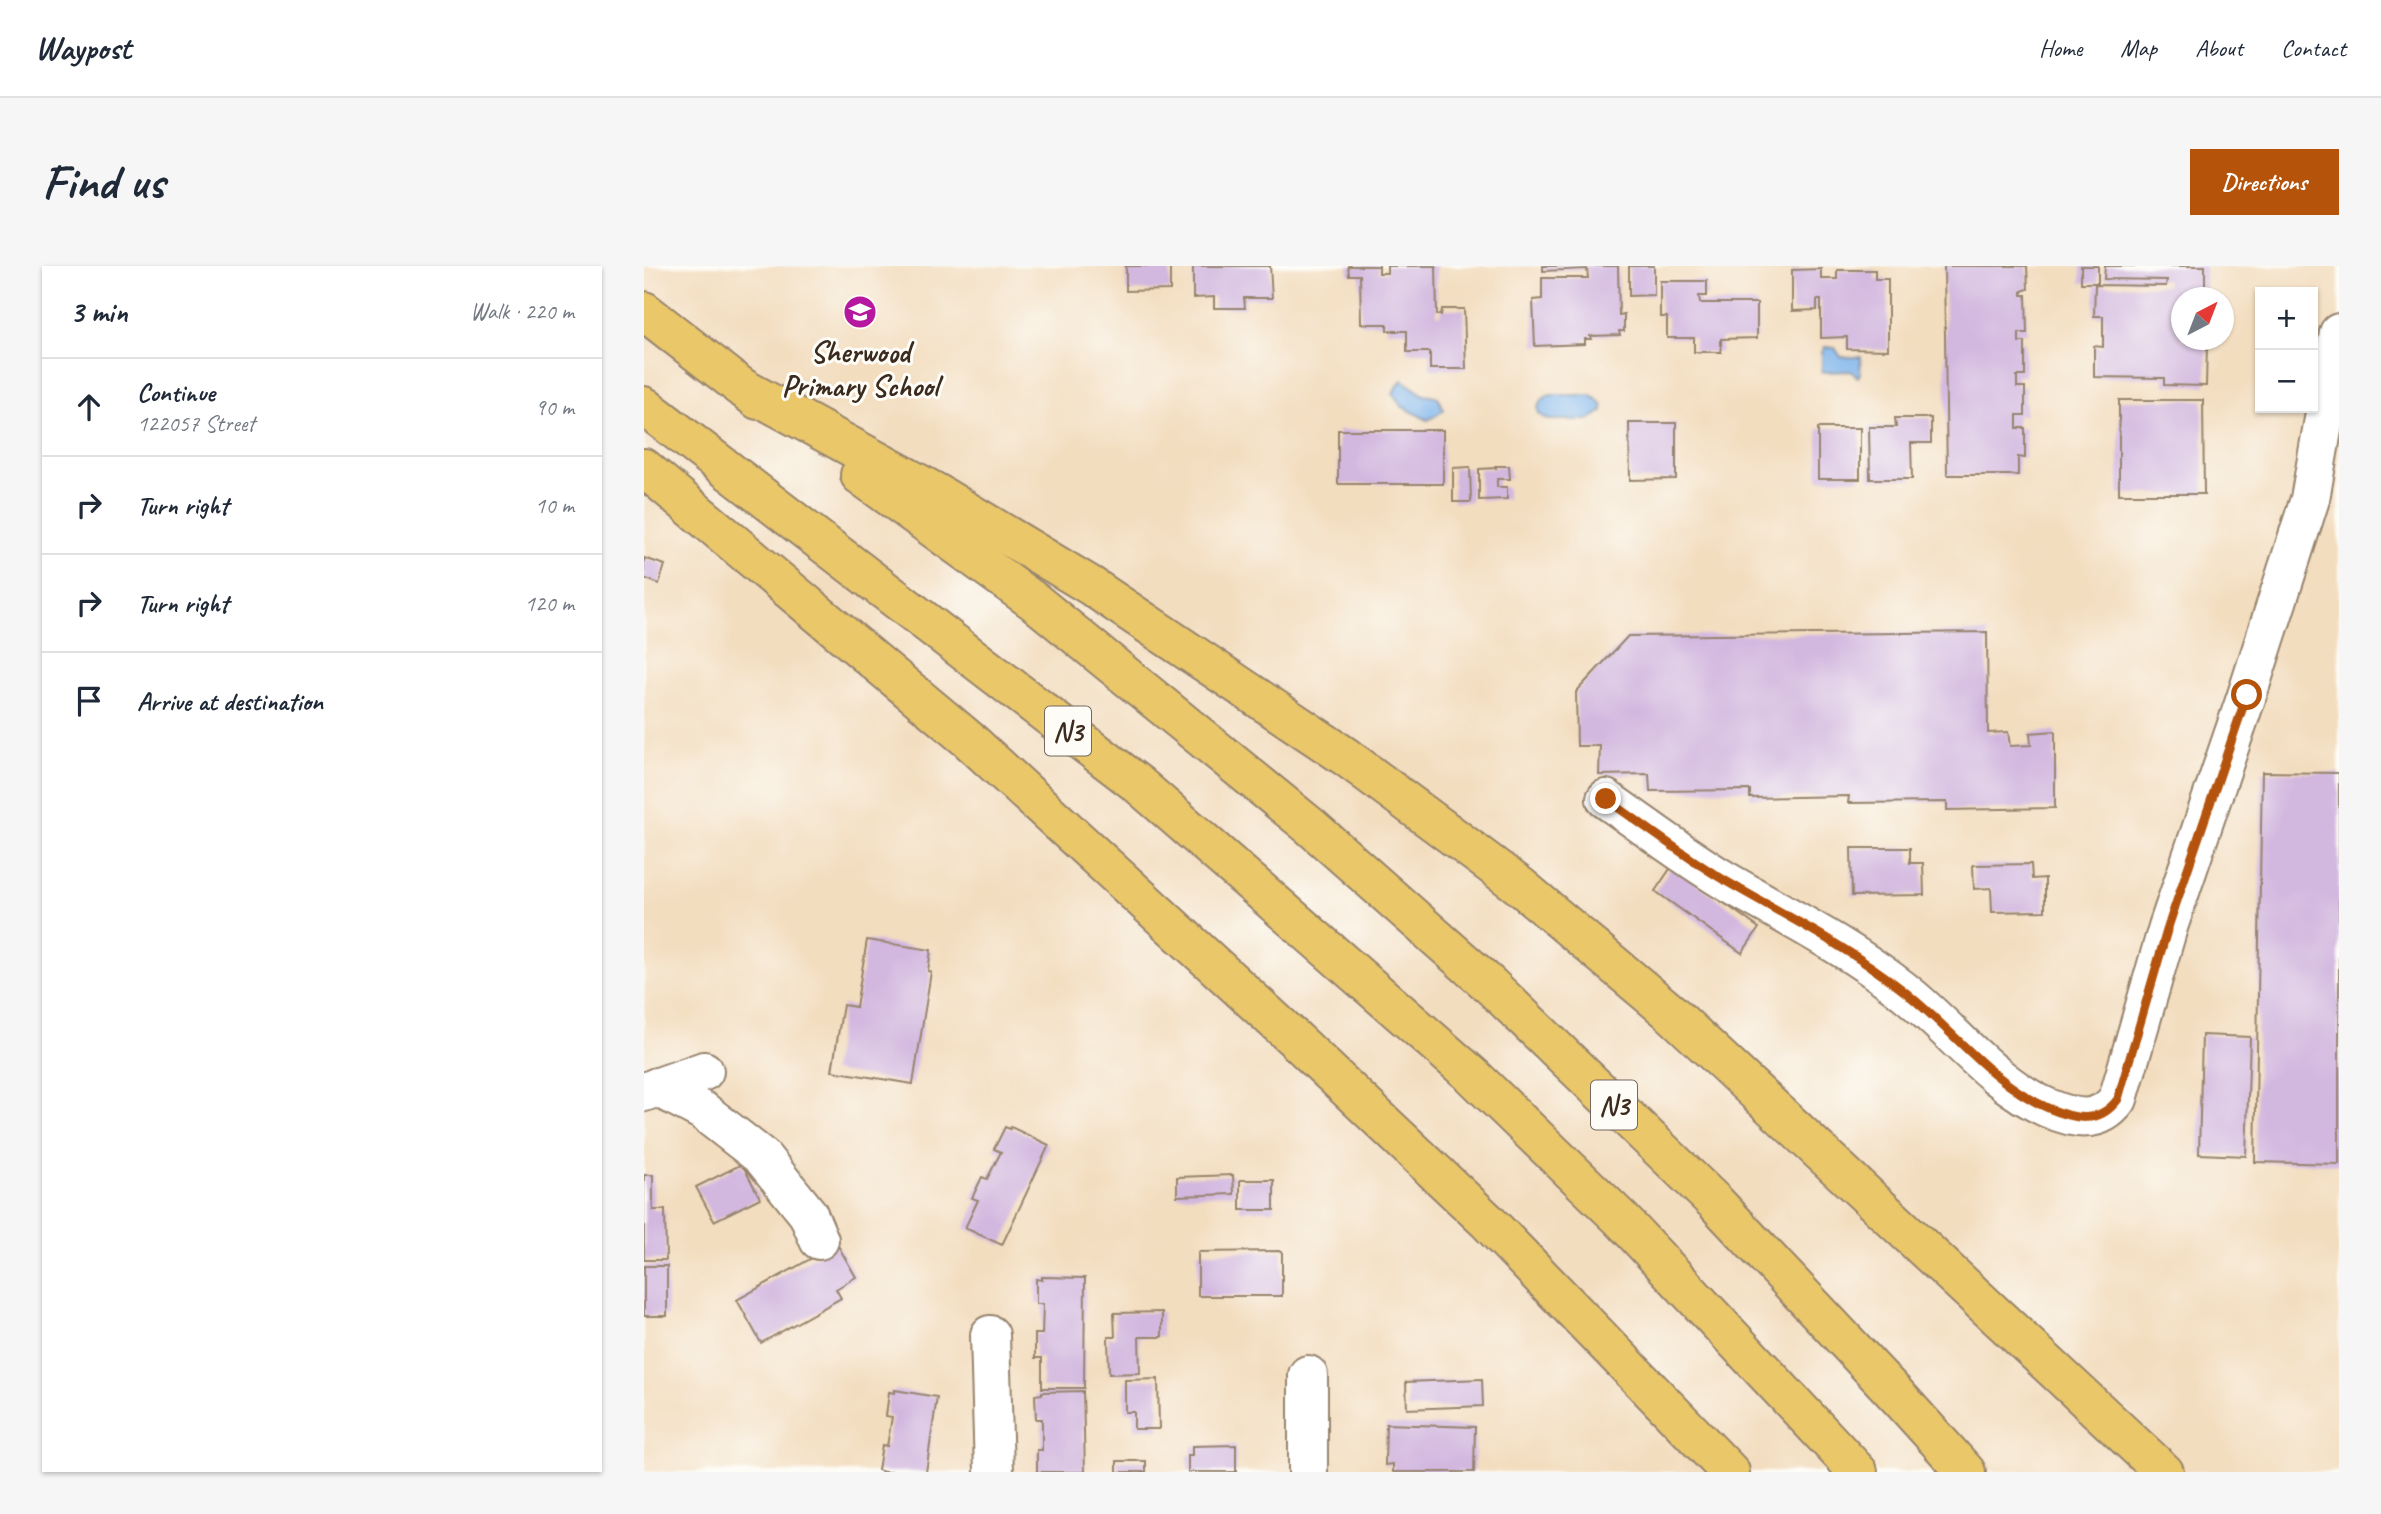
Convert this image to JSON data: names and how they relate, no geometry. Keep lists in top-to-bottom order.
{
  "streets": {
    "highway": ["N3"]
  },
  "places": {
    "school or university": ["Sherwood Primary School"]
  },
  "north": "top right",
  "page": {
    "header": "Waypost",
    "nav": [
      "Home",
      "Map",
      "About",
      "Contact"
    ],
    "buttons": "Directions",
    "title": "Find us",
    "heading": ["3 min", "Walk · 220 m"],
    "map_buttons": ["+", "−"],
    "list": [
      ["Continue", "122057 Street", "90 m"],
      ["Turn right", "10 m"],
      ["Turn right", "120 m"],
      "Arrive at destination"
    ]
  }
}
